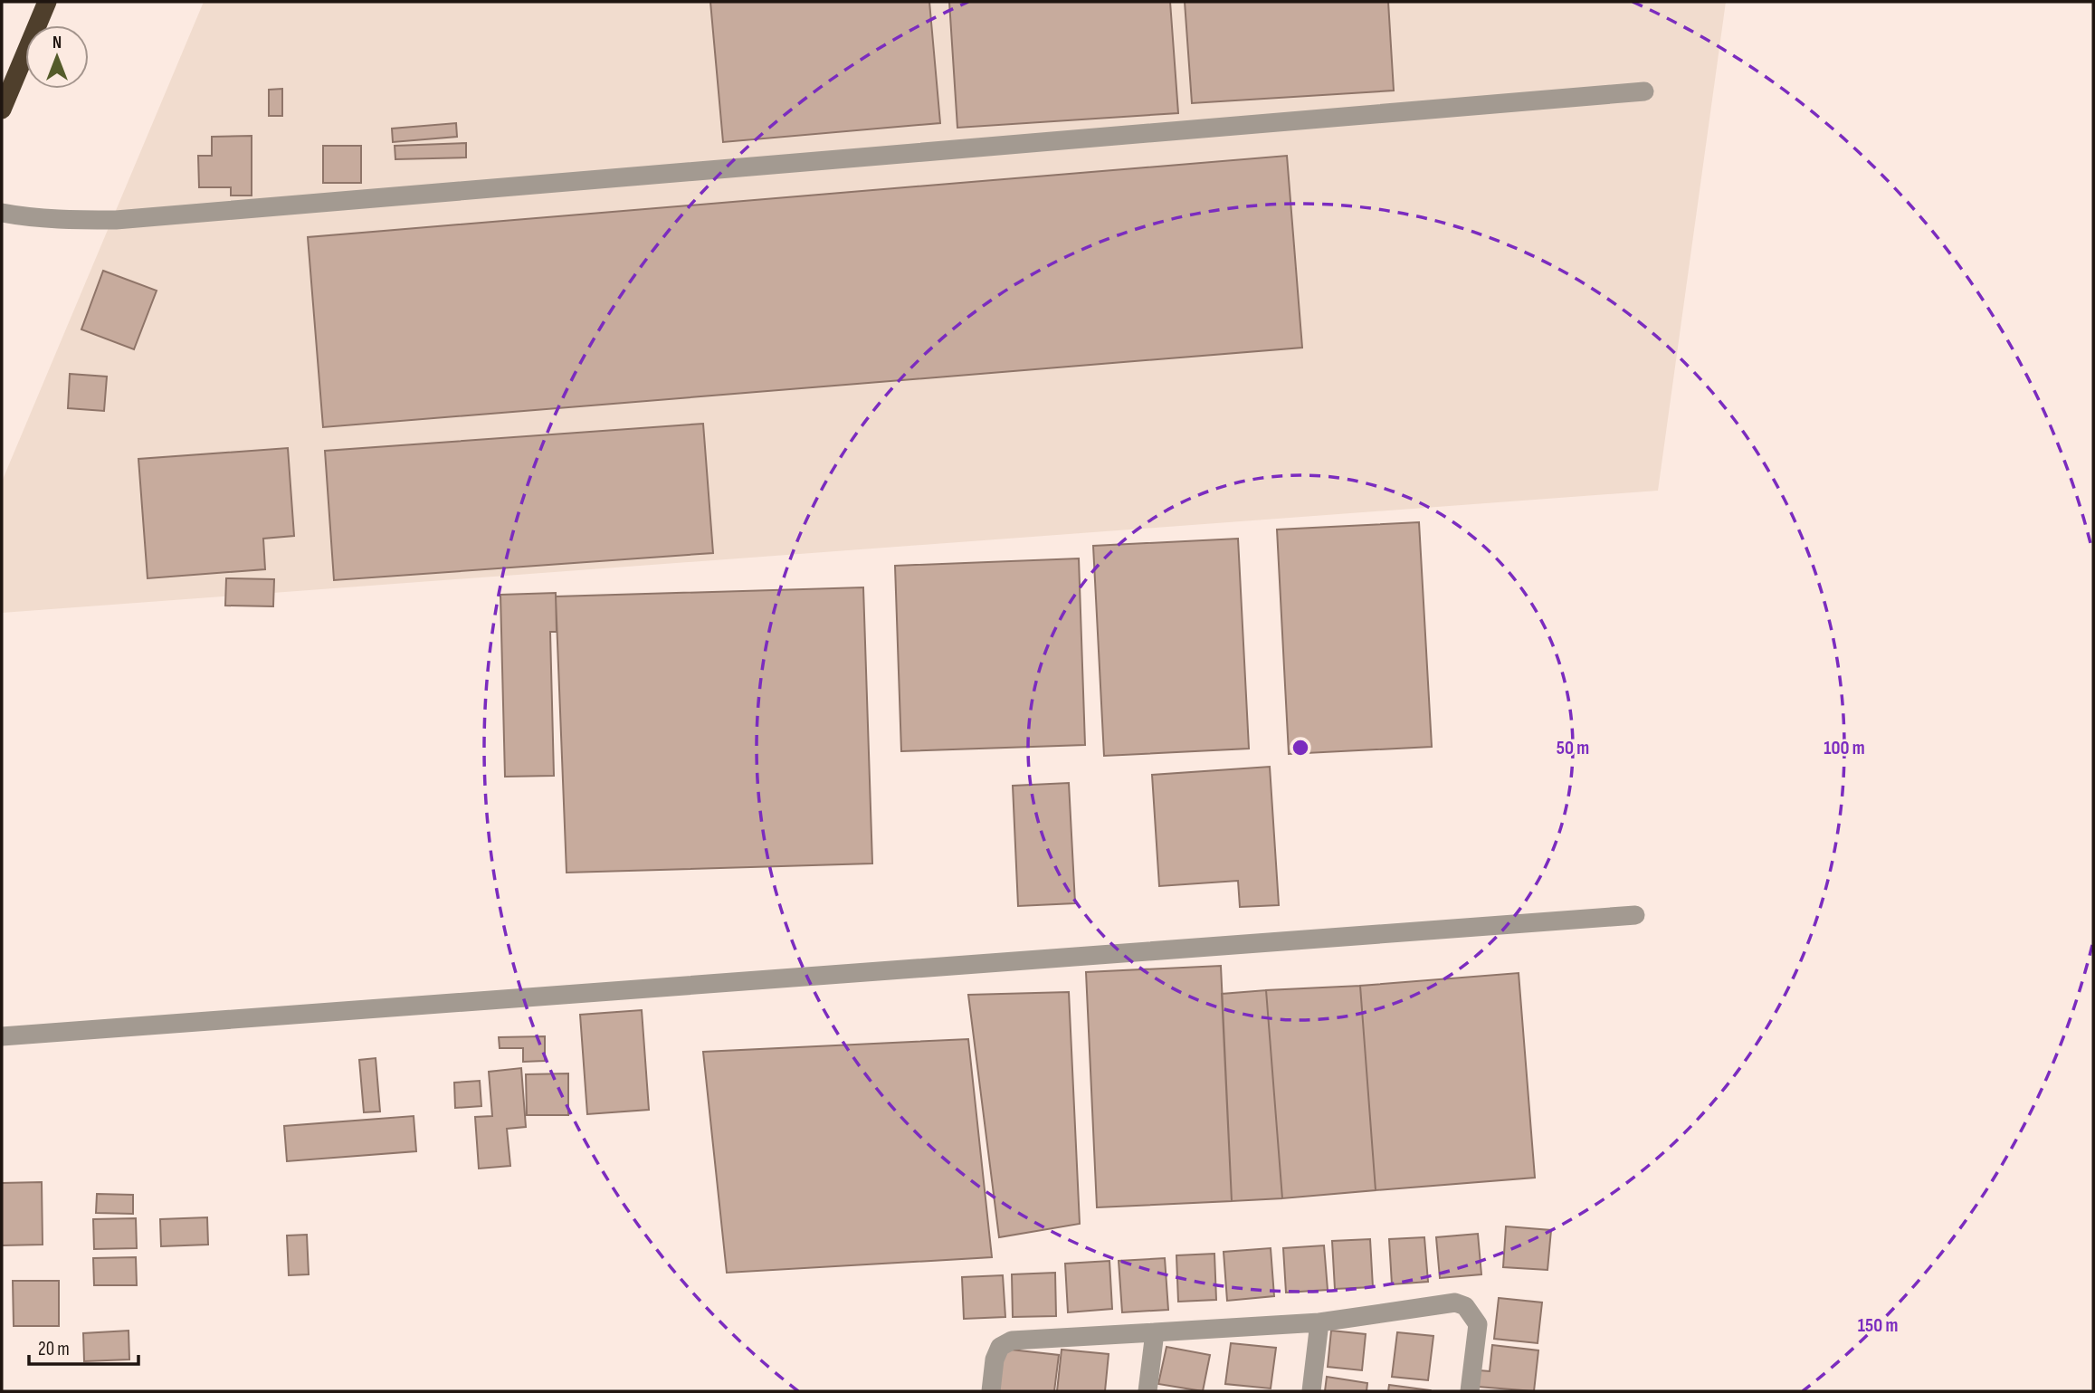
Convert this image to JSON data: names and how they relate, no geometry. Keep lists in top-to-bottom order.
{
  "scale_bar": "20 m",
  "north": "top",
  "rings": ["50 m", "100 m", "150 m"]
}
